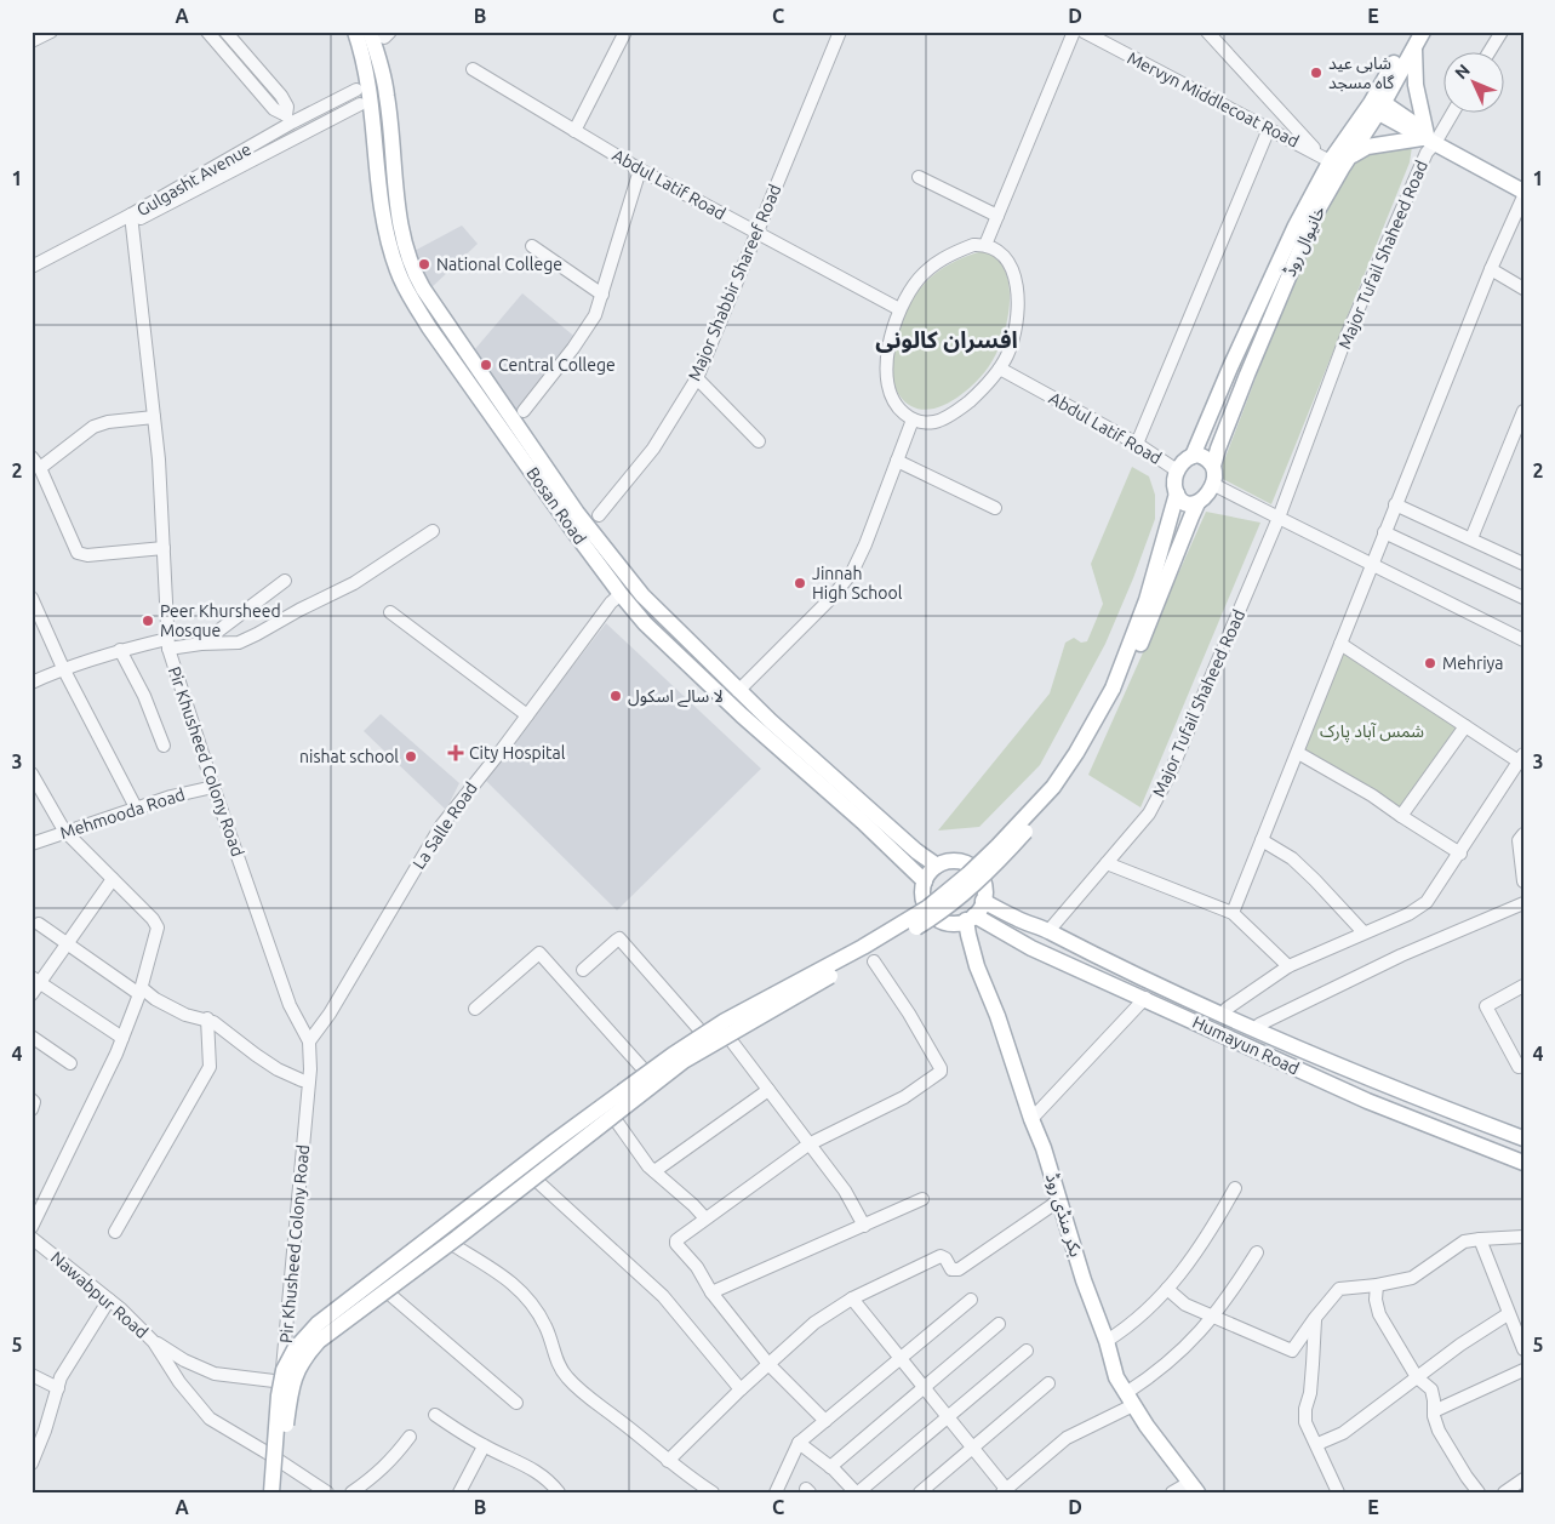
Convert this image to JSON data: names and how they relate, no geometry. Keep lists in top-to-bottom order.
{
  "streets": {
    "main road": [
      "خانیوال روڈ",
      "Bosan Road",
      "Humayun Road",
      "بکر منڈی روڈ"
    ],
    "street": [
      "Mervyn Middlecoat Road",
      "Gulgasht Avenue",
      "Abdul Latif Road",
      "Major Tufail Shaheed Road",
      "Major Shabbir Shareef Road",
      "Pir Khusheed Colony Road",
      "Mehmooda Road",
      "La Salle Road",
      "Nawabpur Road"
    ]
  },
  "crossings": [
    ["Mervyn Middlecoat Road", "خانیوال روڈ"],
    ["Gulgasht Avenue", "Pir Khusheed Colony Road"],
    ["Abdul Latif Road", "خانیوال روڈ"],
    ["Abdul Latif Road", "Major Shabbir Shareef Road"],
    ["Major Tufail Shaheed Road", "Humayun Road"],
    ["Bosan Road", "La Salle Road"],
    ["Bosan Road", "Humayun Road"],
    ["Bosan Road", "بکر منڈی روڈ"],
    ["Pir Khusheed Colony Road", "Mehmooda Road"],
    ["Pir Khusheed Colony Road", "La Salle Road"],
    ["Humayun Road", "بکر منڈی روڈ"]
  ],
  "districts": ["افسران کالونی"],
  "parks": ["شمس آباد پارک"],
  "places": {
    "other": [
      "شاہی عید گاہ مسجد",
      "National College",
      "Central College",
      "Jinnah High School",
      "Peer Khursheed Mosque",
      "Mehriya",
      "لا سالے اسکول",
      "nishat school"
    ],
    "health": ["City Hospital"]
  },
  "north": "top left",
  "grid": {
    "columns": [
      "A",
      "B",
      "C",
      "D",
      "E"
    ],
    "rows": [
      "1",
      "2",
      "3",
      "4",
      "5"
    ]
  }
}
